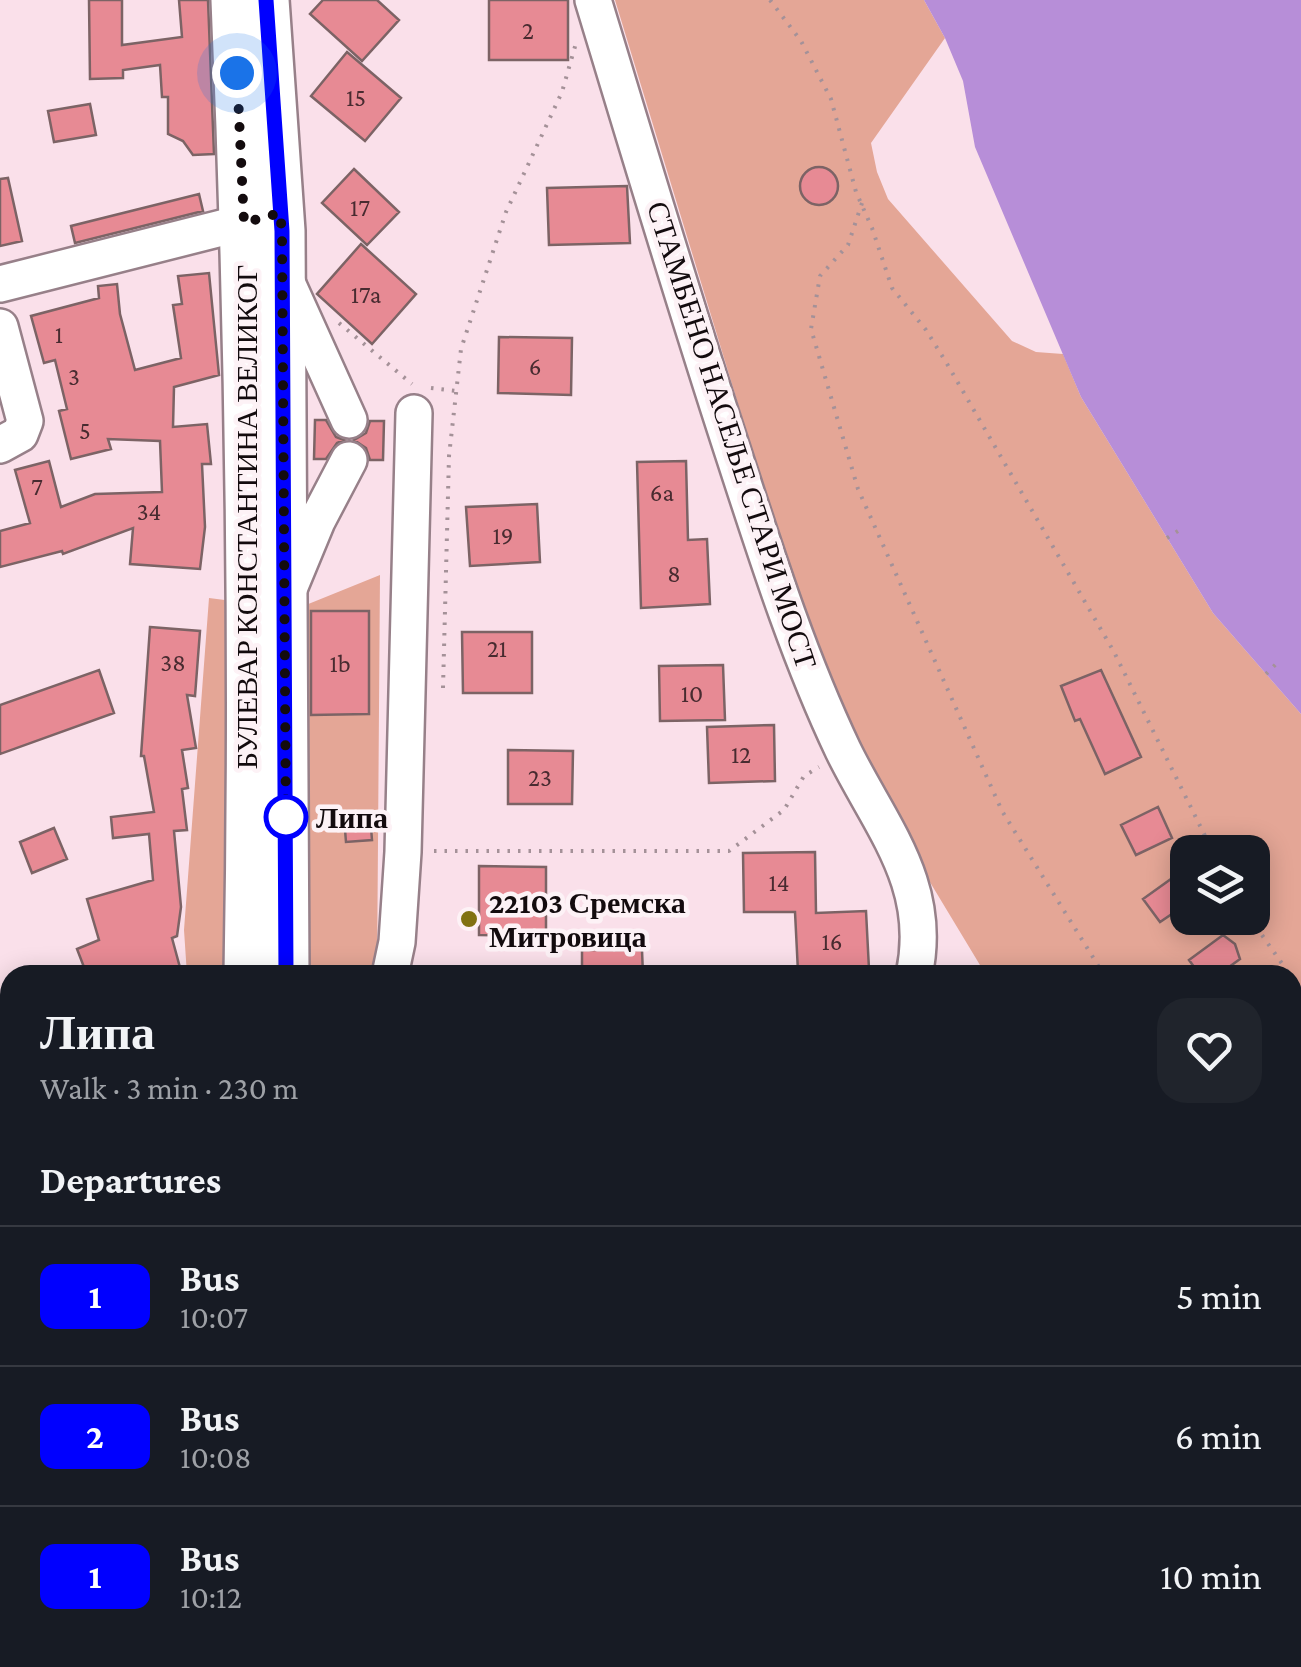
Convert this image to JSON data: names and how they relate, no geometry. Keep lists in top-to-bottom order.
{
  "streets": {
    "main road": ["БУЛЕВАР КОНСТАНТИНА ВЕЛИКОГ"],
    "street": ["СТАМБЕНО НАСЕЉЕ СТАРИ МОСТ"]
  },
  "places": ["Липа", "22103 Сремска Митровица"],
  "lines": ["bus line 1"],
  "house_numbers": [
    "2",
    "15",
    "17",
    "17a",
    "1",
    "6",
    "3",
    "5",
    "7",
    "6a",
    "34",
    "19",
    "8",
    "21",
    "38",
    "1b",
    "10",
    "12",
    "23",
    "14",
    "16"
  ],
  "page": {
    "heading": [
      ["Липа", "Walk · 3 min · 230 m"],
      "Departures"
    ],
    "list": [
      {
        "mark": "1",
        "name": "Bus",
        "note": "10:07",
        "value": "5 min"
      },
      {
        "mark": "2",
        "name": "Bus",
        "note": "10:08",
        "value": "6 min"
      },
      {
        "mark": "1",
        "name": "Bus",
        "note": "10:12",
        "value": "10 min"
      }
    ]
  }
}
